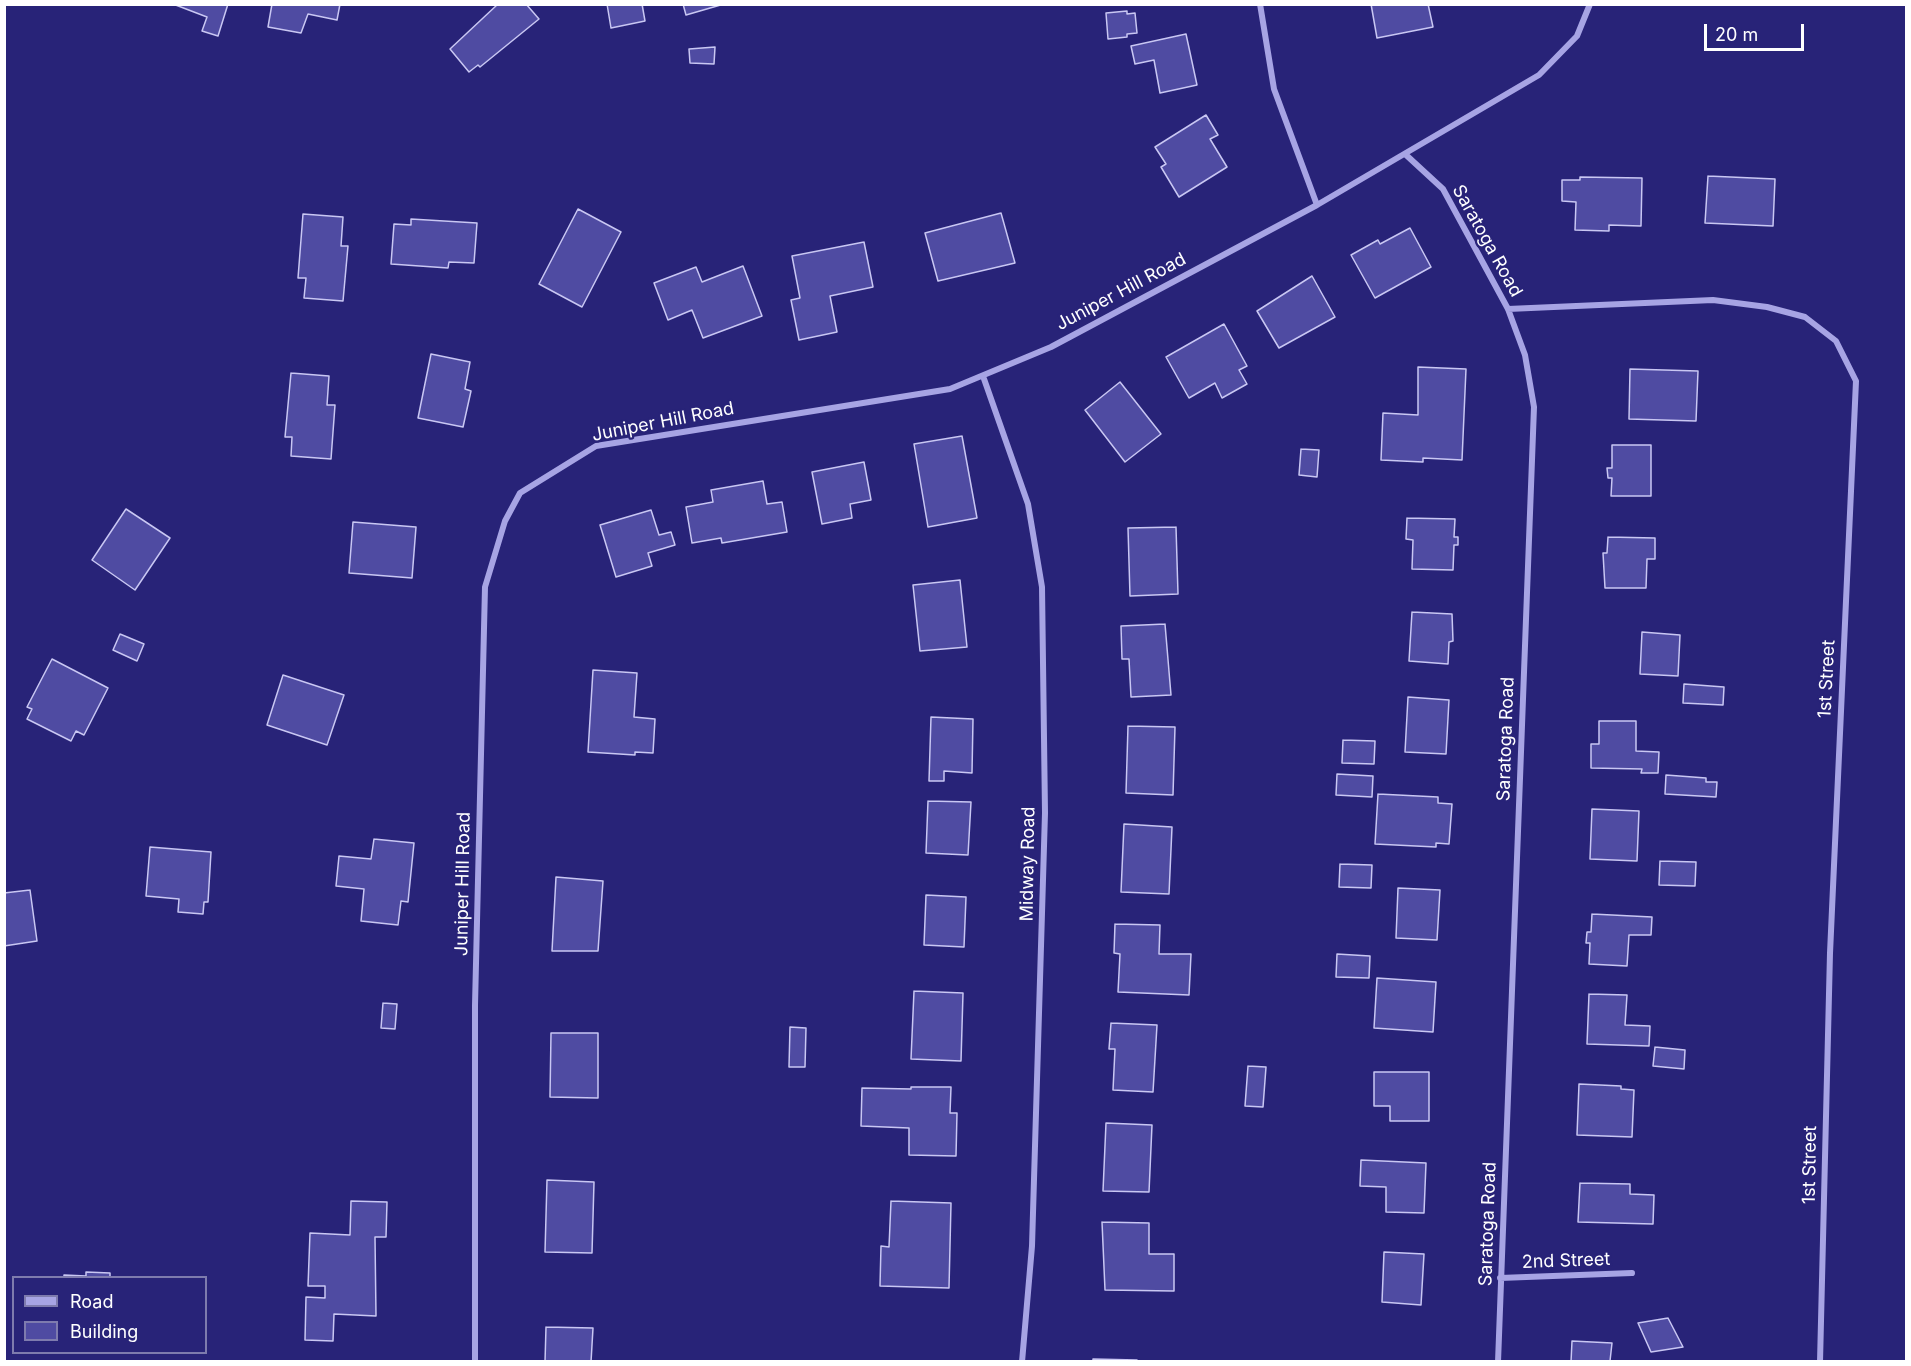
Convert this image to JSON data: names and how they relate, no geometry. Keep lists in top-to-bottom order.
{
  "streets": {
    "street": [
      "Saratoga Road",
      "Juniper Hill Road",
      "1st Street",
      "Midway Road",
      "2nd Street"
    ]
  },
  "crossings": [
    ["Saratoga Road", "Juniper Hill Road"],
    ["Saratoga Road", "1st Street"],
    ["Saratoga Road", "2nd Street"],
    ["Juniper Hill Road", "Midway Road"]
  ],
  "legend": ["Road", "Building"],
  "scale_bar": "20 m"
}
